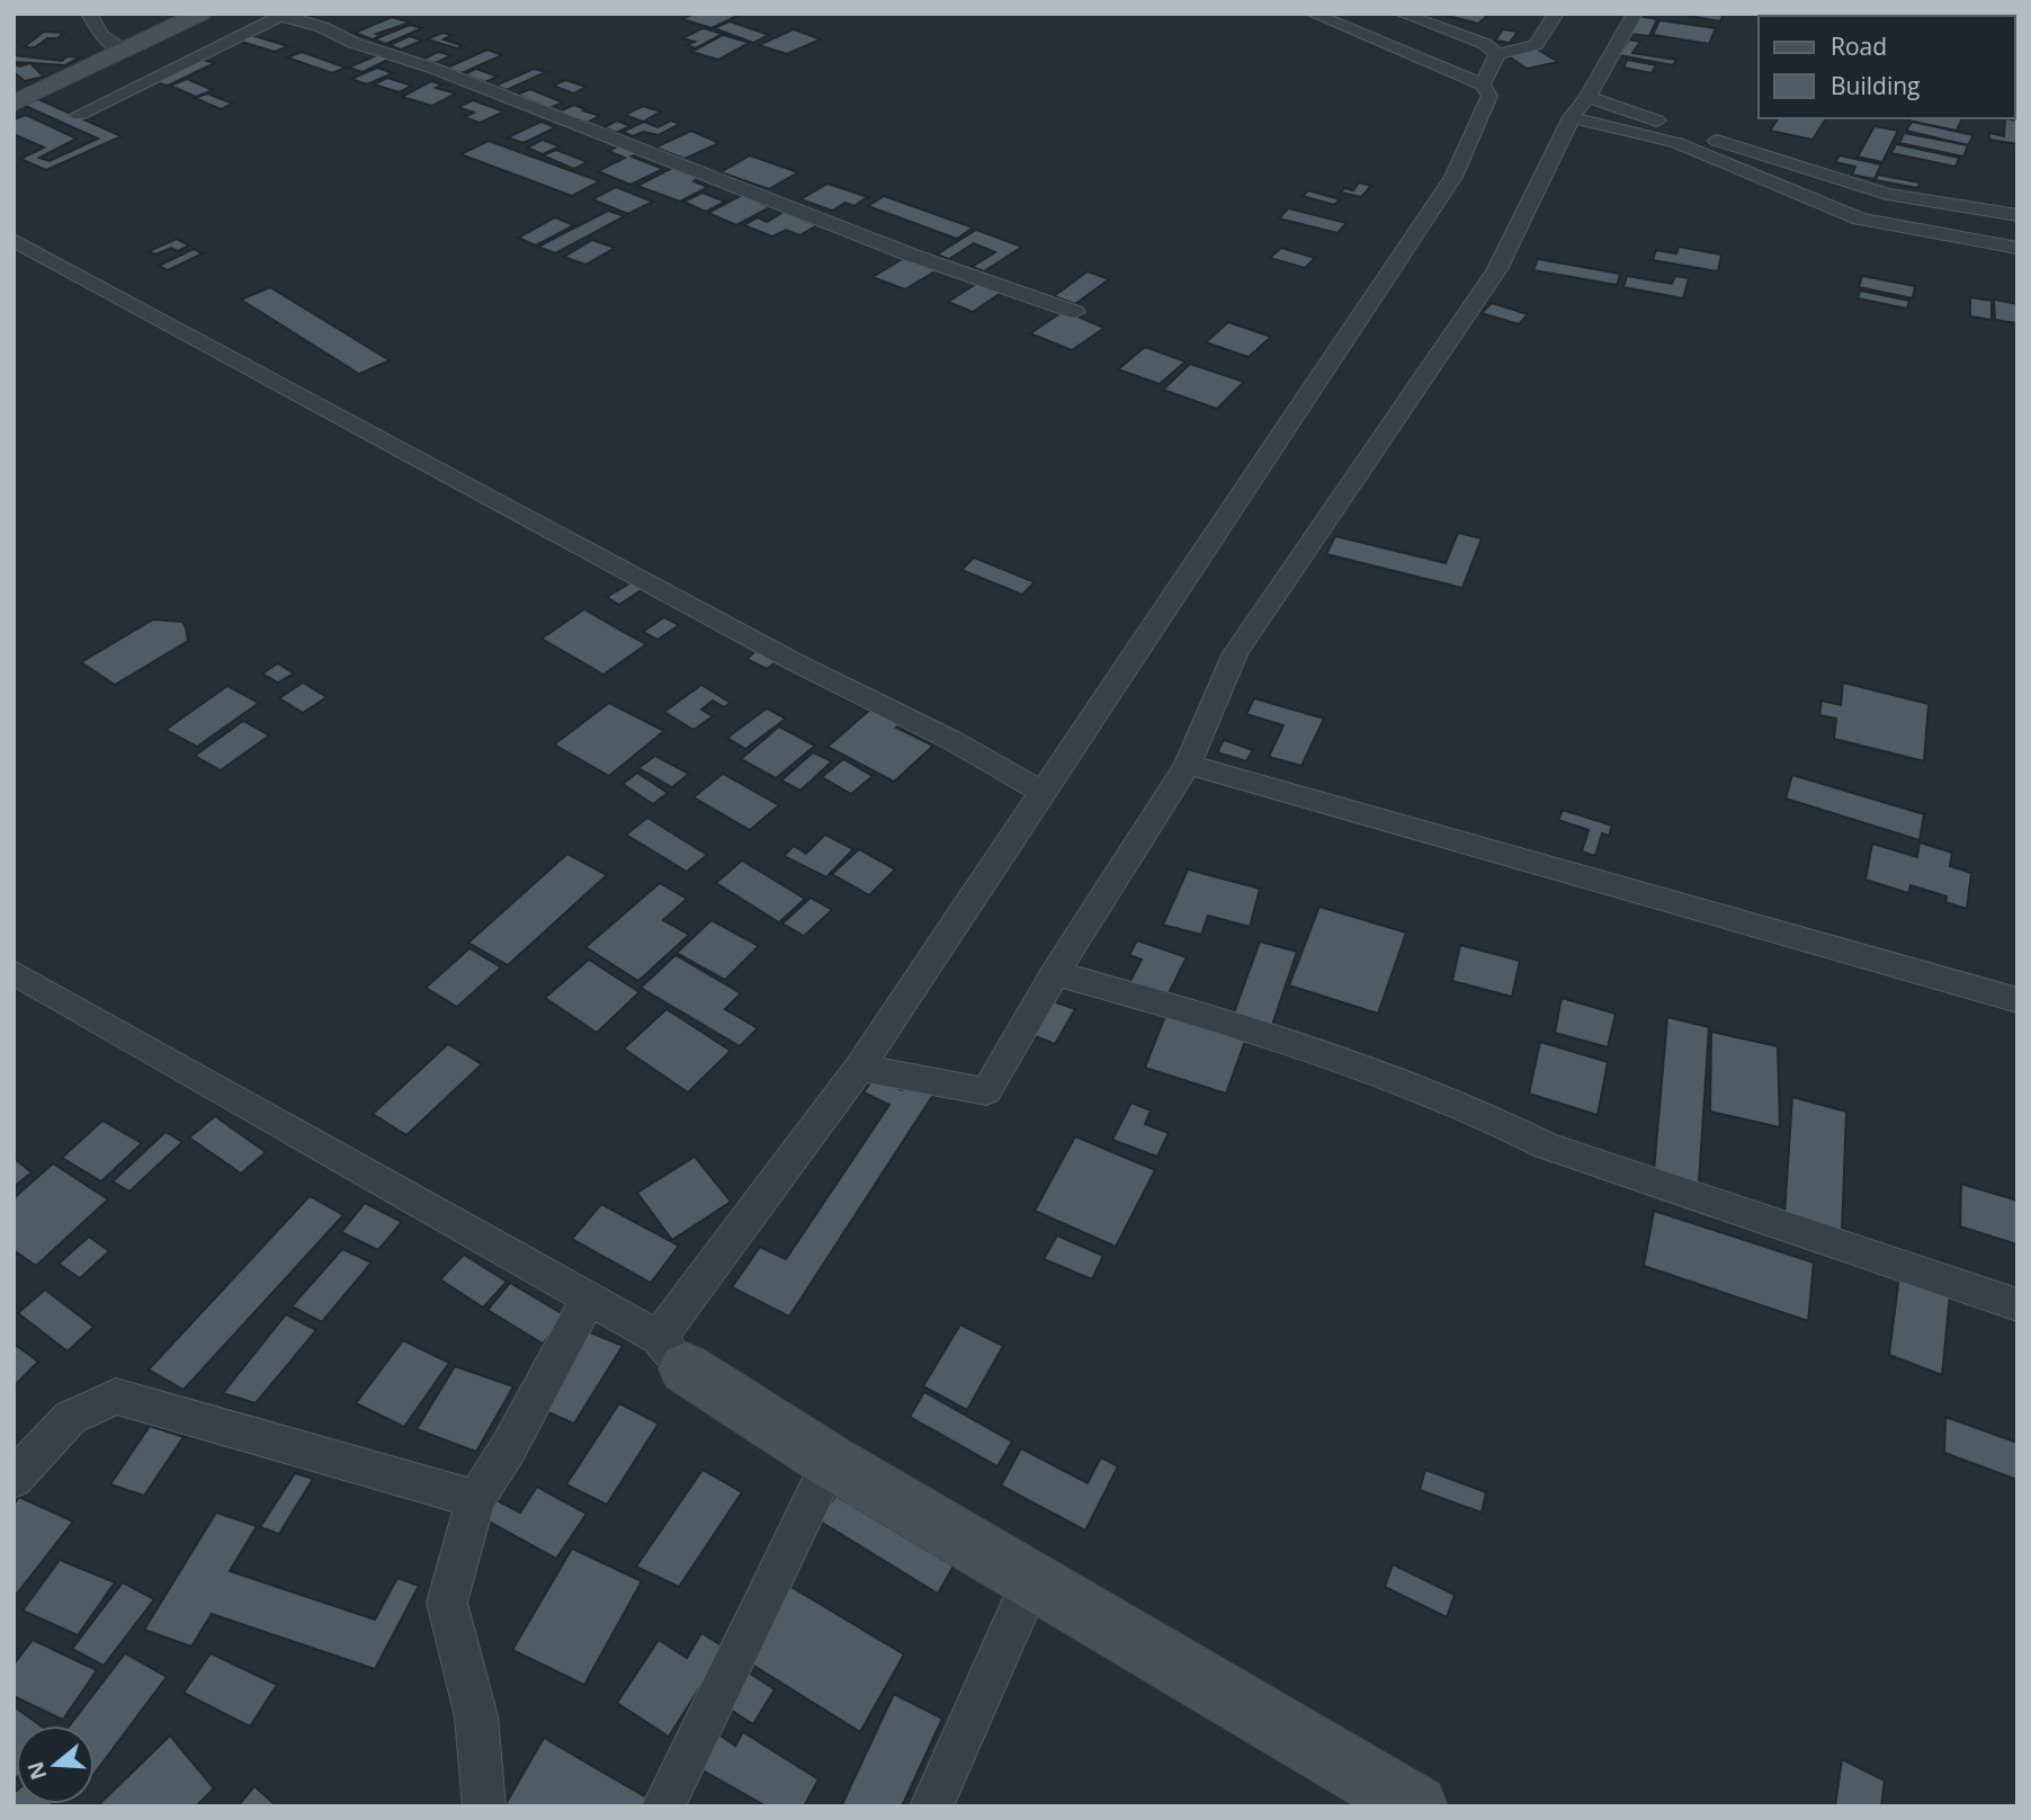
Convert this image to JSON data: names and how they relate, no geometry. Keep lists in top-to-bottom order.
{
  "legend": ["Road", "Building"],
  "north": "left"
}
